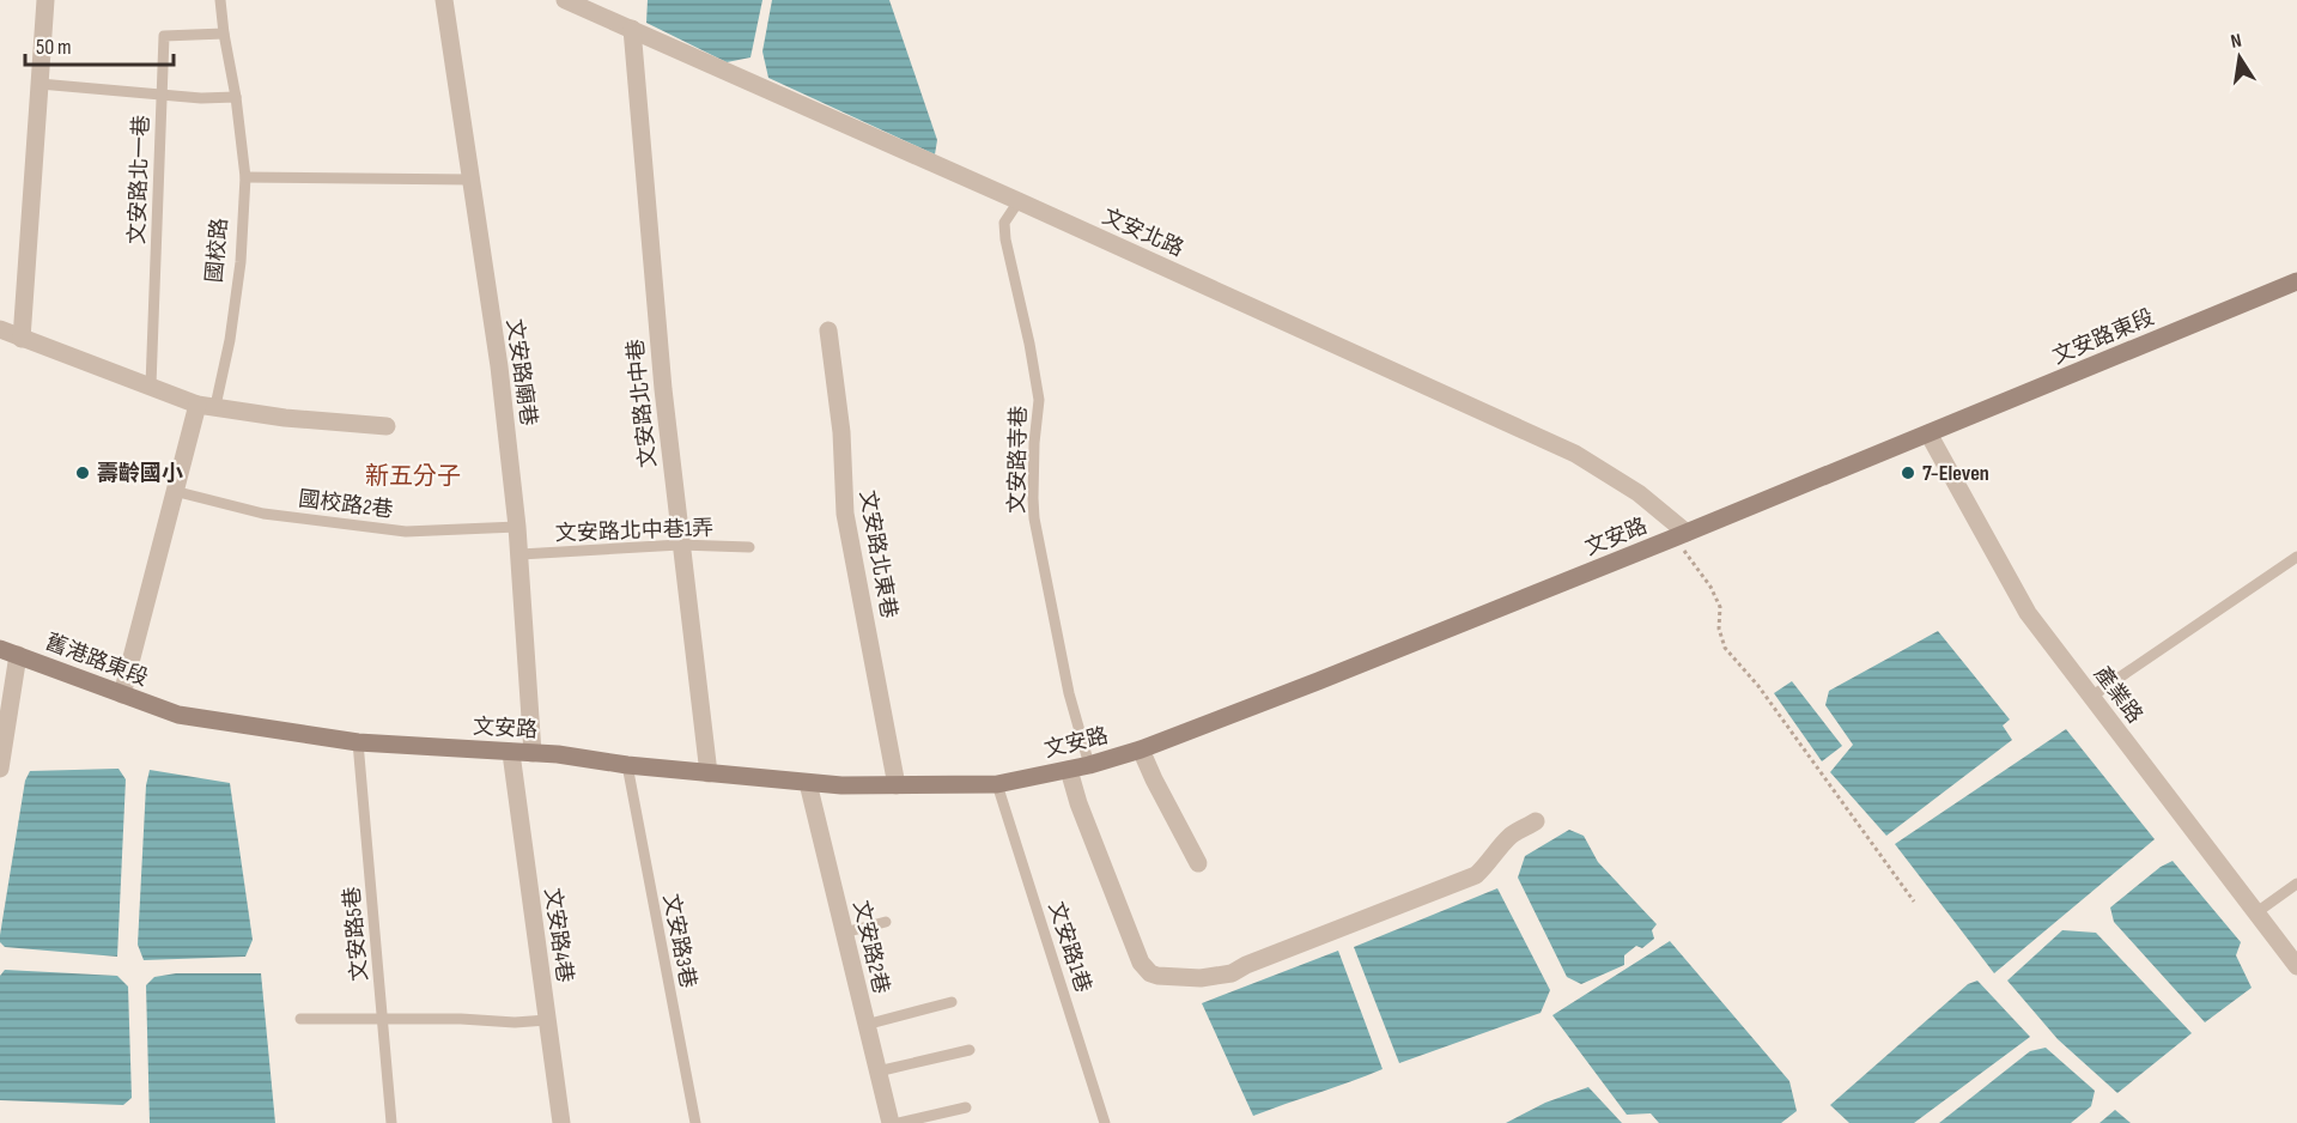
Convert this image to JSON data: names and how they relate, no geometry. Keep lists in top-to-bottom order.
{
  "streets": {
    "street": [
      "文安北路",
      "國校路",
      "文安路東段",
      "文安路廟巷",
      "文安路北中巷",
      "文安路",
      "文安路北東巷",
      "舊港路東段",
      "產業路",
      "文安路4巷",
      "文安路2巷"
    ],
    "lane": [
      "文安路北一巷",
      "文安路寺巷",
      "國校路2巷",
      "文安路北中巷1弄",
      "文安路5巷",
      "文安路3巷",
      "文安路1巷"
    ]
  },
  "crossings": [
    ["文安路北一巷", "國校路"],
    ["文安北路", "文安路北中巷"],
    ["文安北路", "文安路寺巷"],
    ["文安北路", "文安路"],
    ["國校路", "國校路2巷"],
    ["國校路", "舊港路東段"],
    ["文安路東段", "文安路"],
    ["文安路東段", "產業路"],
    ["文安路廟巷", "國校路2巷"],
    ["文安路廟巷", "文安路北中巷1弄"],
    ["文安路廟巷", "文安路"],
    ["文安路北中巷", "文安路北中巷1弄"],
    ["文安路北中巷", "文安路"],
    ["文安路寺巷", "文安路"],
    ["文安路", "文安路北東巷"],
    ["文安路", "舊港路東段"],
    ["文安路", "產業路"],
    ["文安路", "文安路5巷"],
    ["文安路", "文安路4巷"],
    ["文安路", "文安路3巷"],
    ["文安路", "文安路2巷"],
    ["文安路", "文安路1巷"]
  ],
  "districts": ["新五分子"],
  "places": ["壽齡國小", "7-Eleven"],
  "scale_bar": "50 m",
  "north": "top"
}
